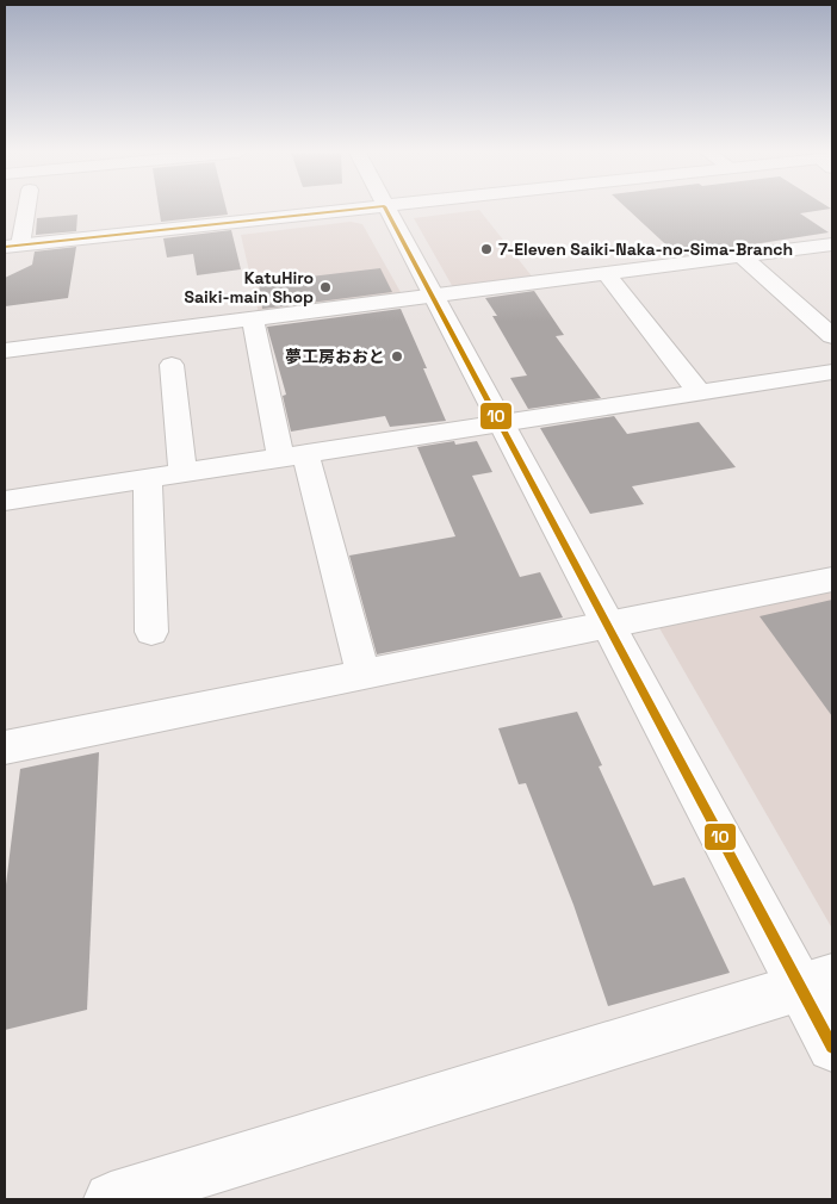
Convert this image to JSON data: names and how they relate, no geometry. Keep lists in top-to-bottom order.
{
  "places": ["7-Eleven Saiki-Naka-no-Sima-Branch", "KatuHiro Saiki-main Shop", "夢工房おおと"],
  "lines": ["transit line 10"]
}
